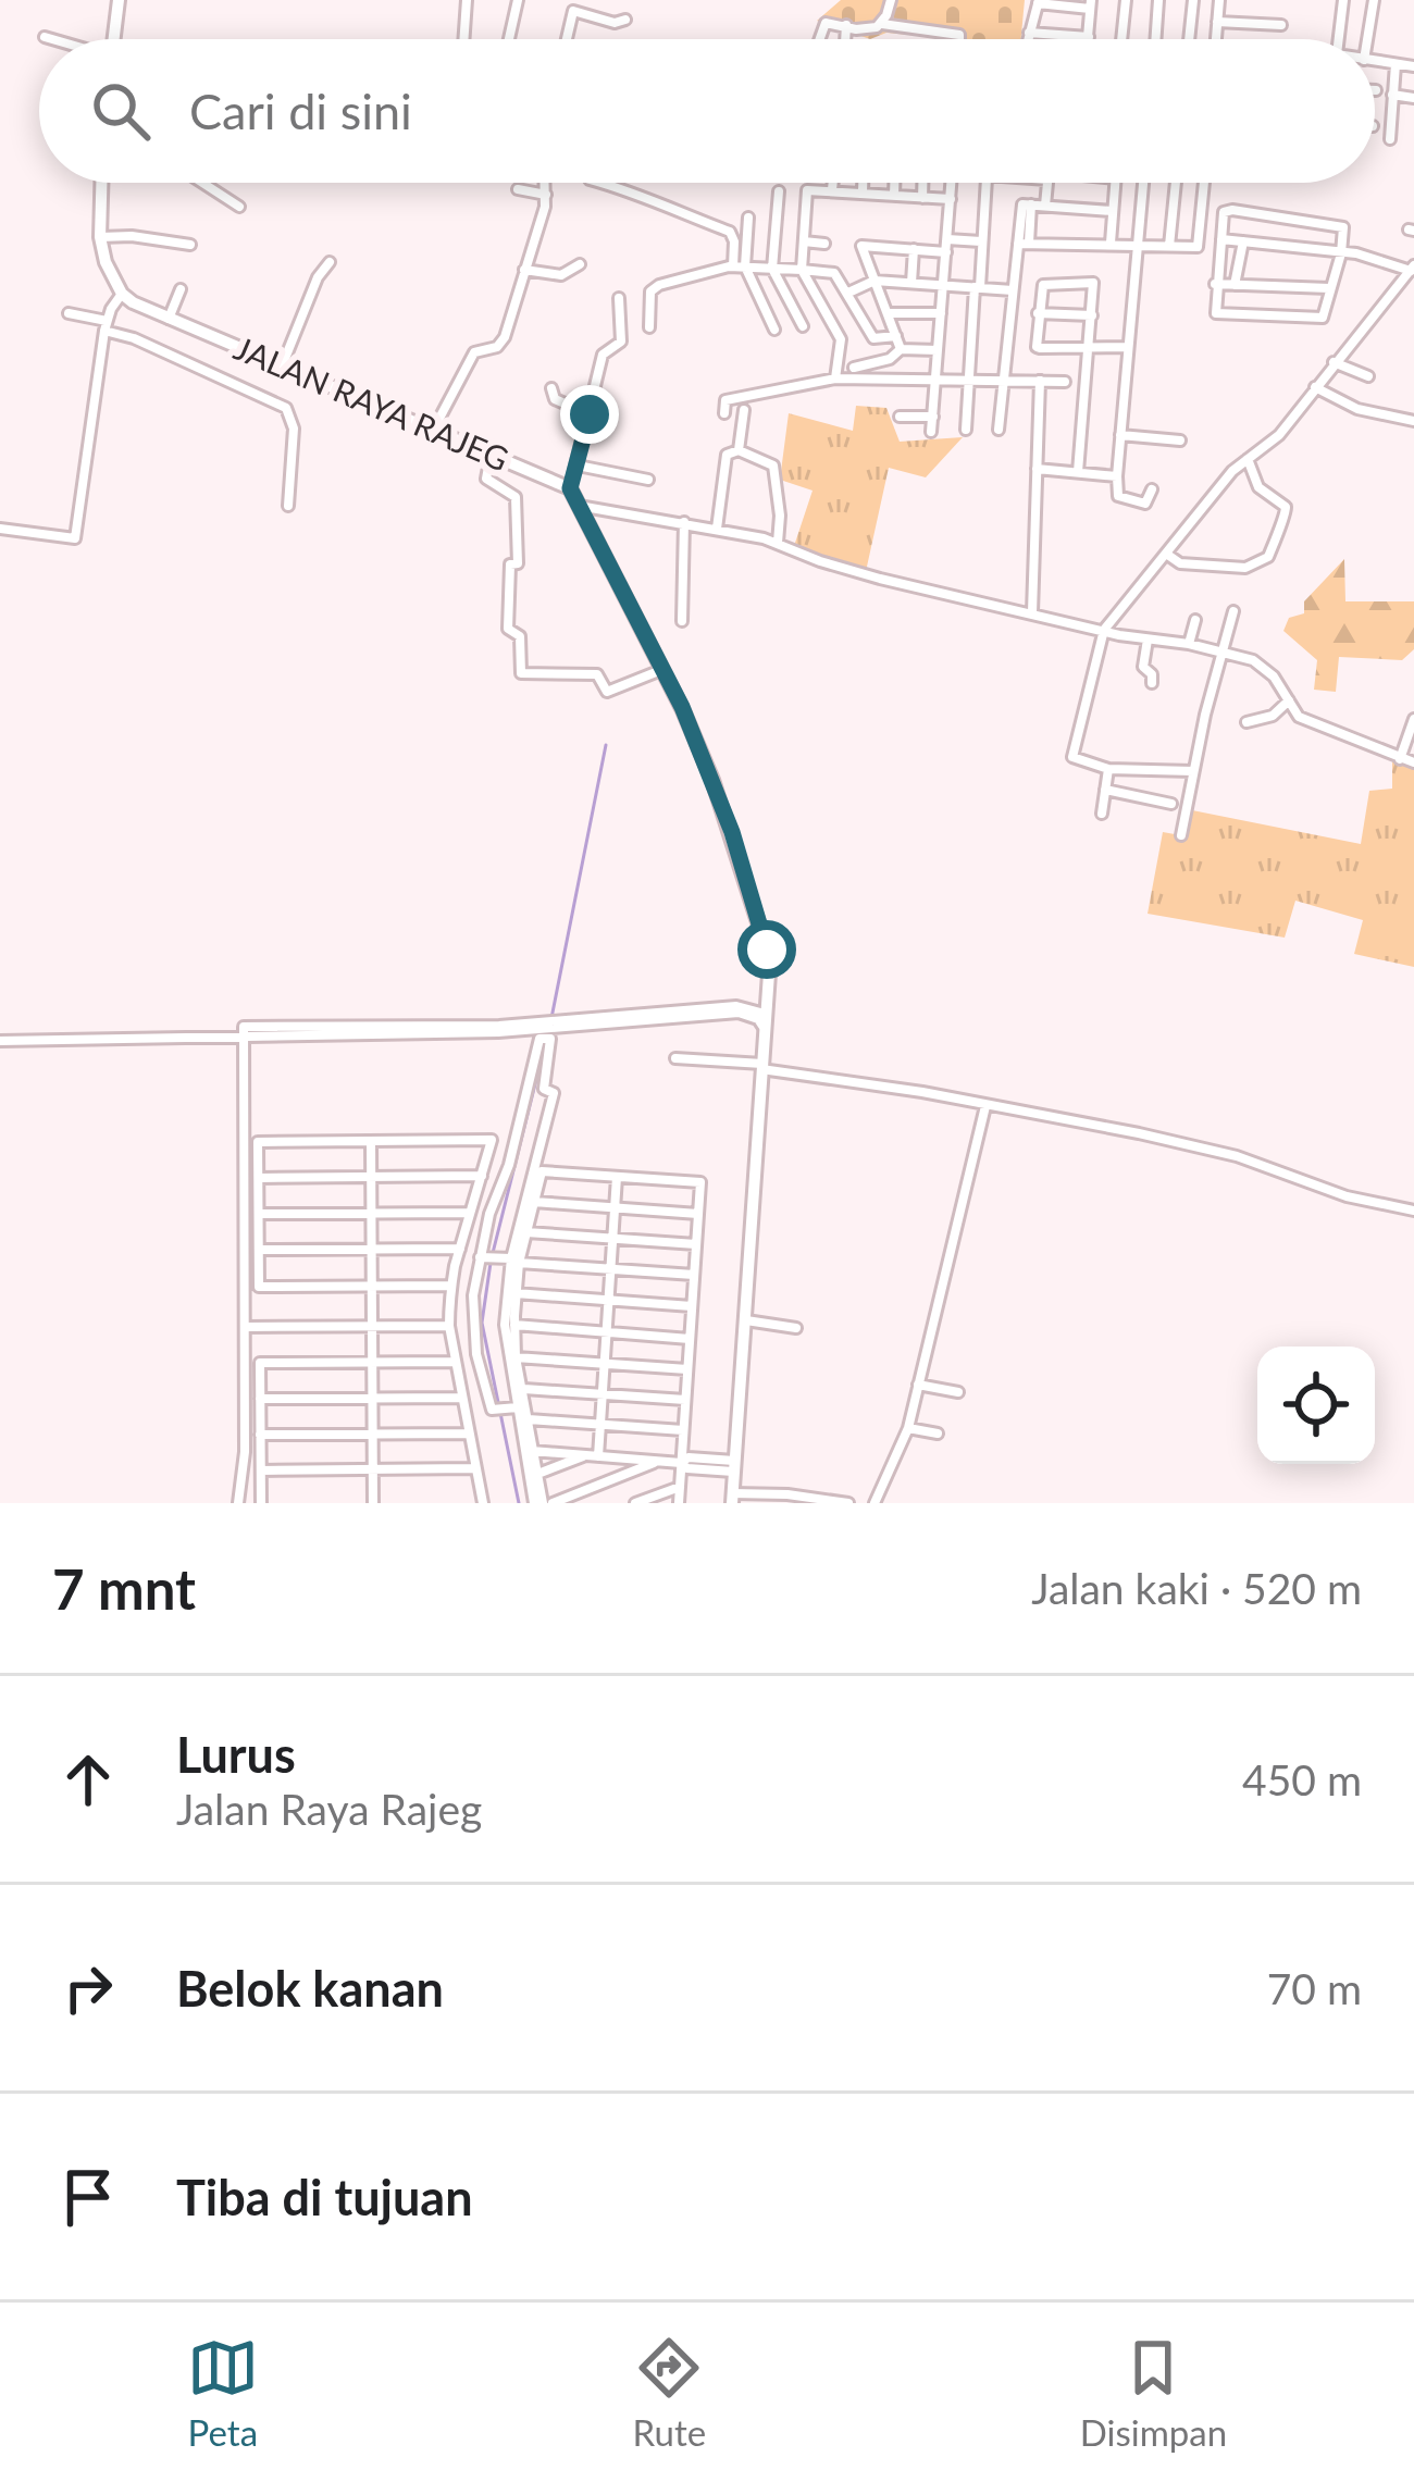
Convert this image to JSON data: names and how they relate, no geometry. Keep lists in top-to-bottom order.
{
  "streets": {
    "main road": ["JALAN RAYA RAJEG"]
  },
  "page": {
    "search": "Cari di sini",
    "heading": ["7 mnt", "Jalan kaki · 520 m"],
    "list": [
      ["Lurus", "Jalan Raya Rajeg", "450 m"],
      ["Belok kanan", "70 m"],
      "Tiba di tujuan"
    ],
    "nav": ["Peta", "Rute", "Disimpan"]
  }
}
